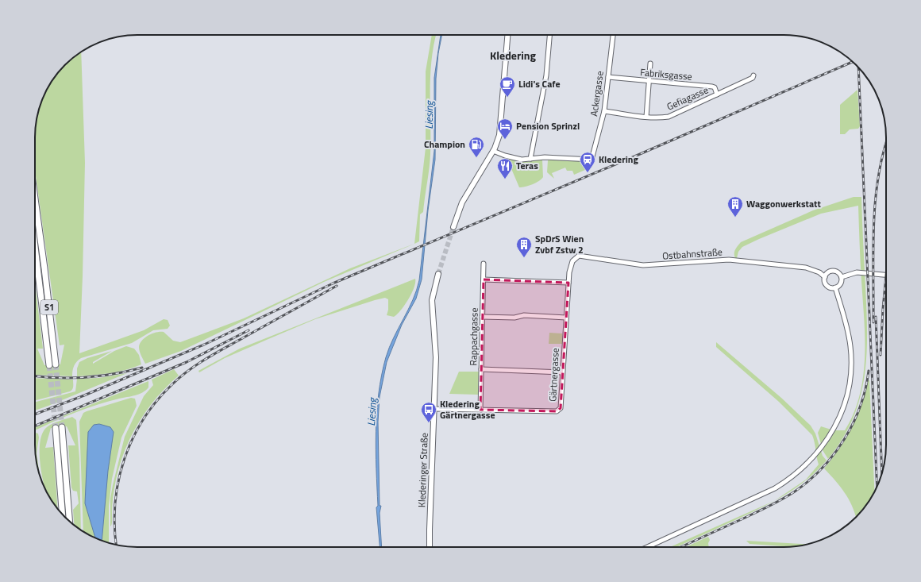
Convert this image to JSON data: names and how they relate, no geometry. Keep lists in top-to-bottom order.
{
  "streets": {
    "highway": ["S1"],
    "main road": ["Klederinger Straße"],
    "street": [
      "Fabriksgasse",
      "Ackergasse",
      "Gefiagasse",
      "Ostbahnstraße",
      "Rappachgasse",
      "Gärtnergasse"
    ]
  },
  "crossings": [
    ["Fabriksgasse", "Ackergasse"],
    ["Fabriksgasse", "Gefiagasse"],
    ["Ackergasse", "Gefiagasse"],
    ["Ostbahnstraße", "Gärtnergasse"],
    ["Rappachgasse", "Gärtnergasse"],
    ["Gärtnergasse", "Klederinger Straße"]
  ],
  "districts": ["Kledering"],
  "water": ["Liesing"],
  "places": {
    "cafe": ["Lidi's Cafe"],
    "hotel": ["Pension Sprinzl"],
    "fuel station": ["Champion"],
    "station": ["Kledering"],
    "restaurant": ["Teras"],
    "building": ["Waggonwerkstatt", "SpDrS Wien Zvbf Zstw 2"],
    "bus stop": ["Kledering Gärtnergasse"]
  }
}
